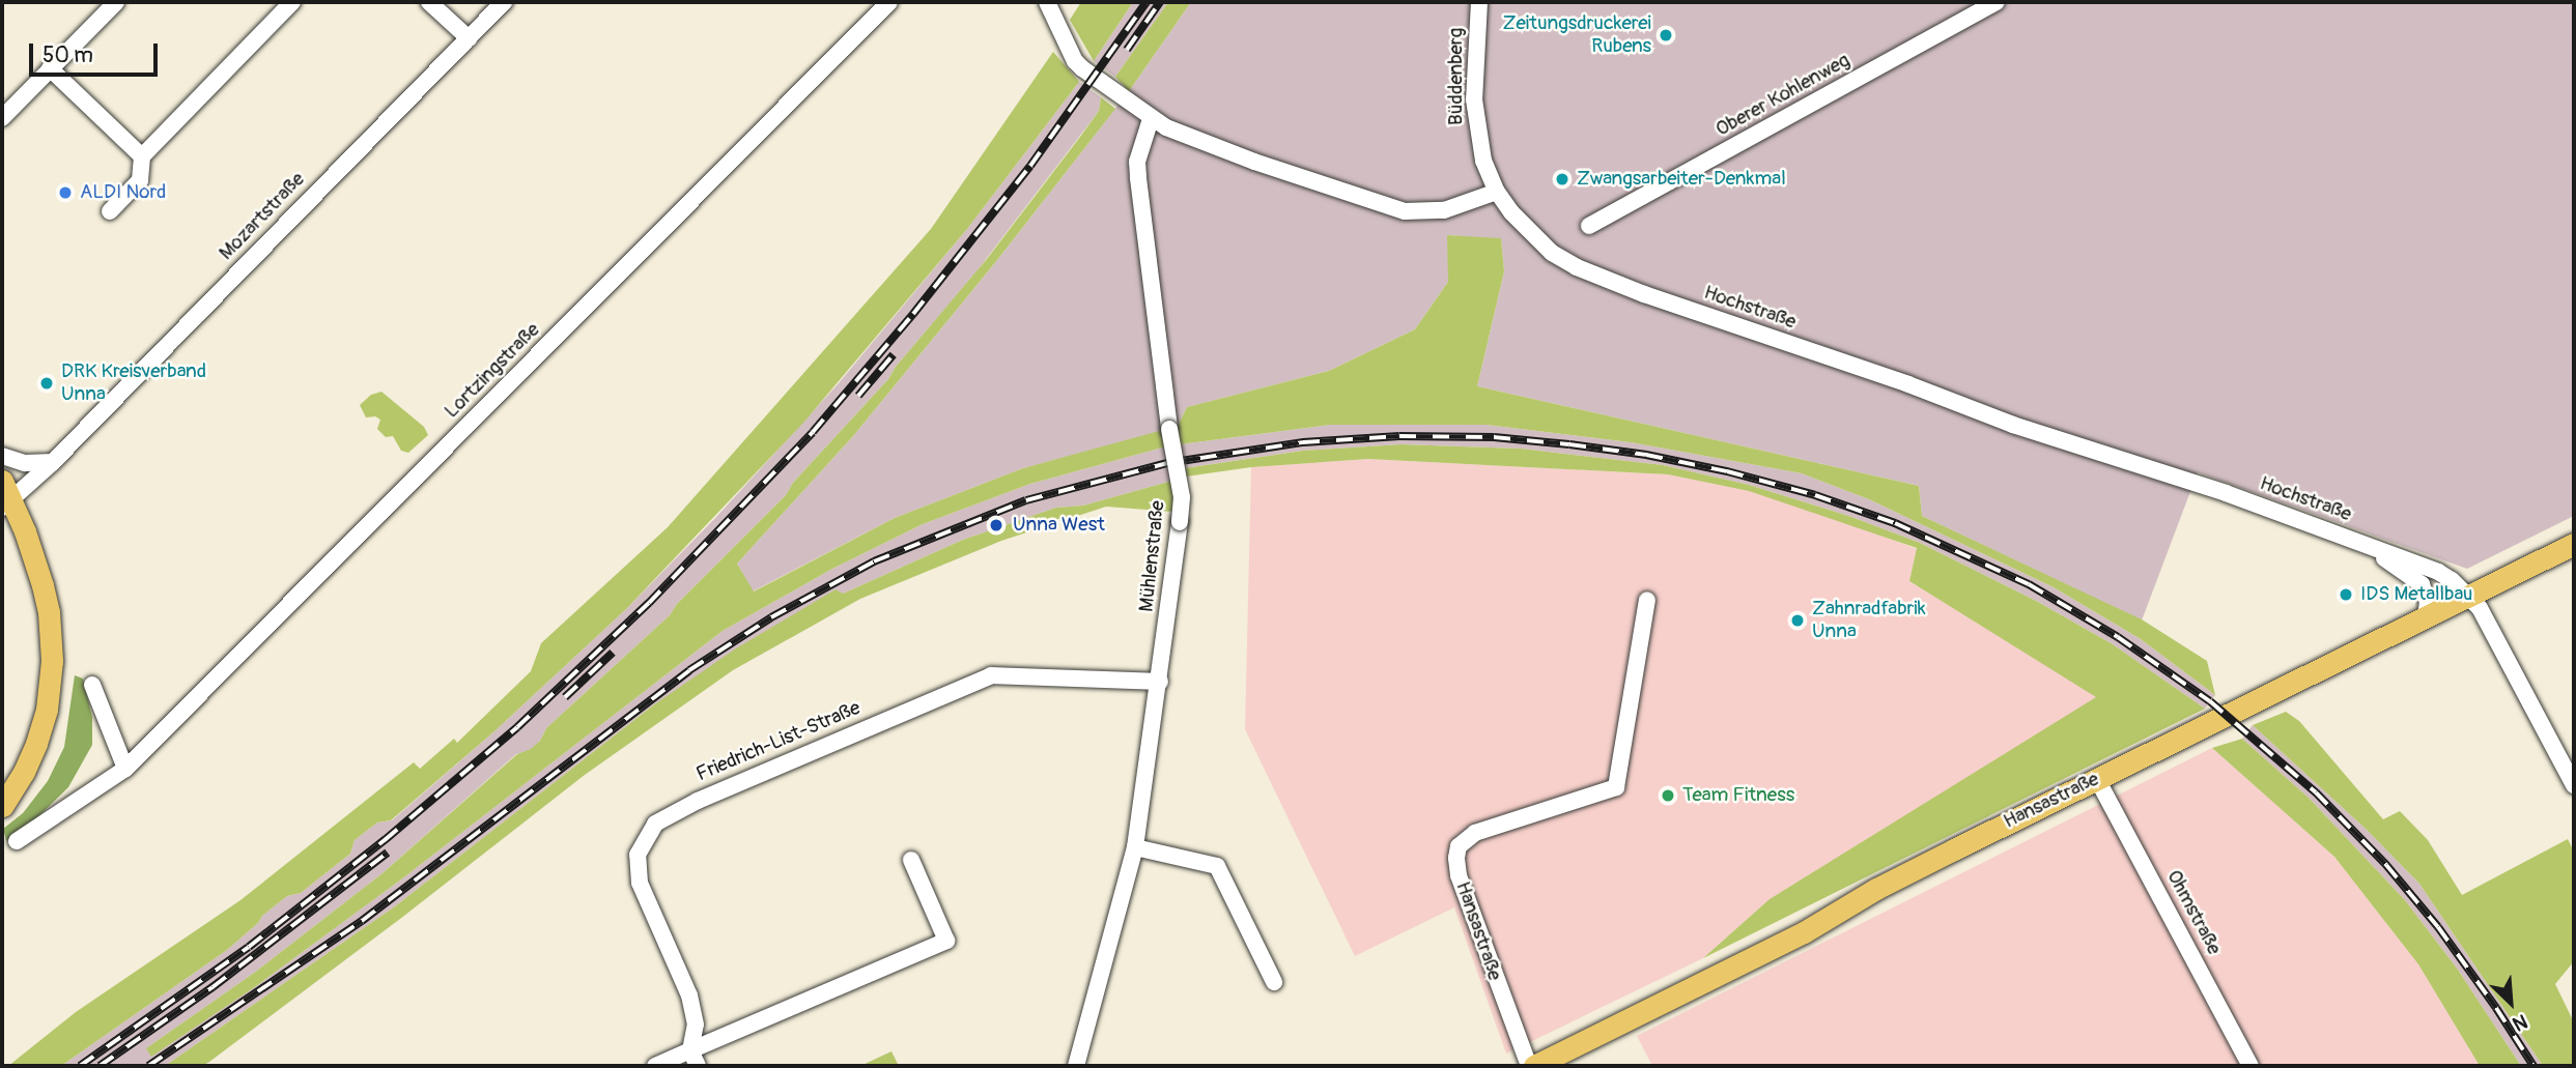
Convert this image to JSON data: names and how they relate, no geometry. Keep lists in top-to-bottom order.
{
  "streets": {
    "main road": ["Hansastraße"],
    "street": [
      "Büddenberg",
      "Oberer Kohlenweg",
      "Mozartstraße",
      "Hochstraße",
      "Lortzingstraße",
      "Mühlenstraße",
      "Friedrich-List-Straße",
      "Ohmstraße"
    ]
  },
  "crossings": [
    ["Büddenberg", "Hochstraße"],
    ["Hochstraße", "Hansastraße"],
    ["Mühlenstraße", "Friedrich-List-Straße"],
    ["Hansastraße", "Ohmstraße"]
  ],
  "places": [
    "Zeitungsdruckerei Rubens",
    "Zwangsarbeiter-Denkmal",
    "ALDI Nord",
    "DRK Kreisverband Unna",
    "Unna West",
    "IDS Metallbau",
    "Zahnradfabrik Unna",
    "Team Fitness"
  ],
  "scale_bar": "50 m",
  "north": "bottom right"
}
